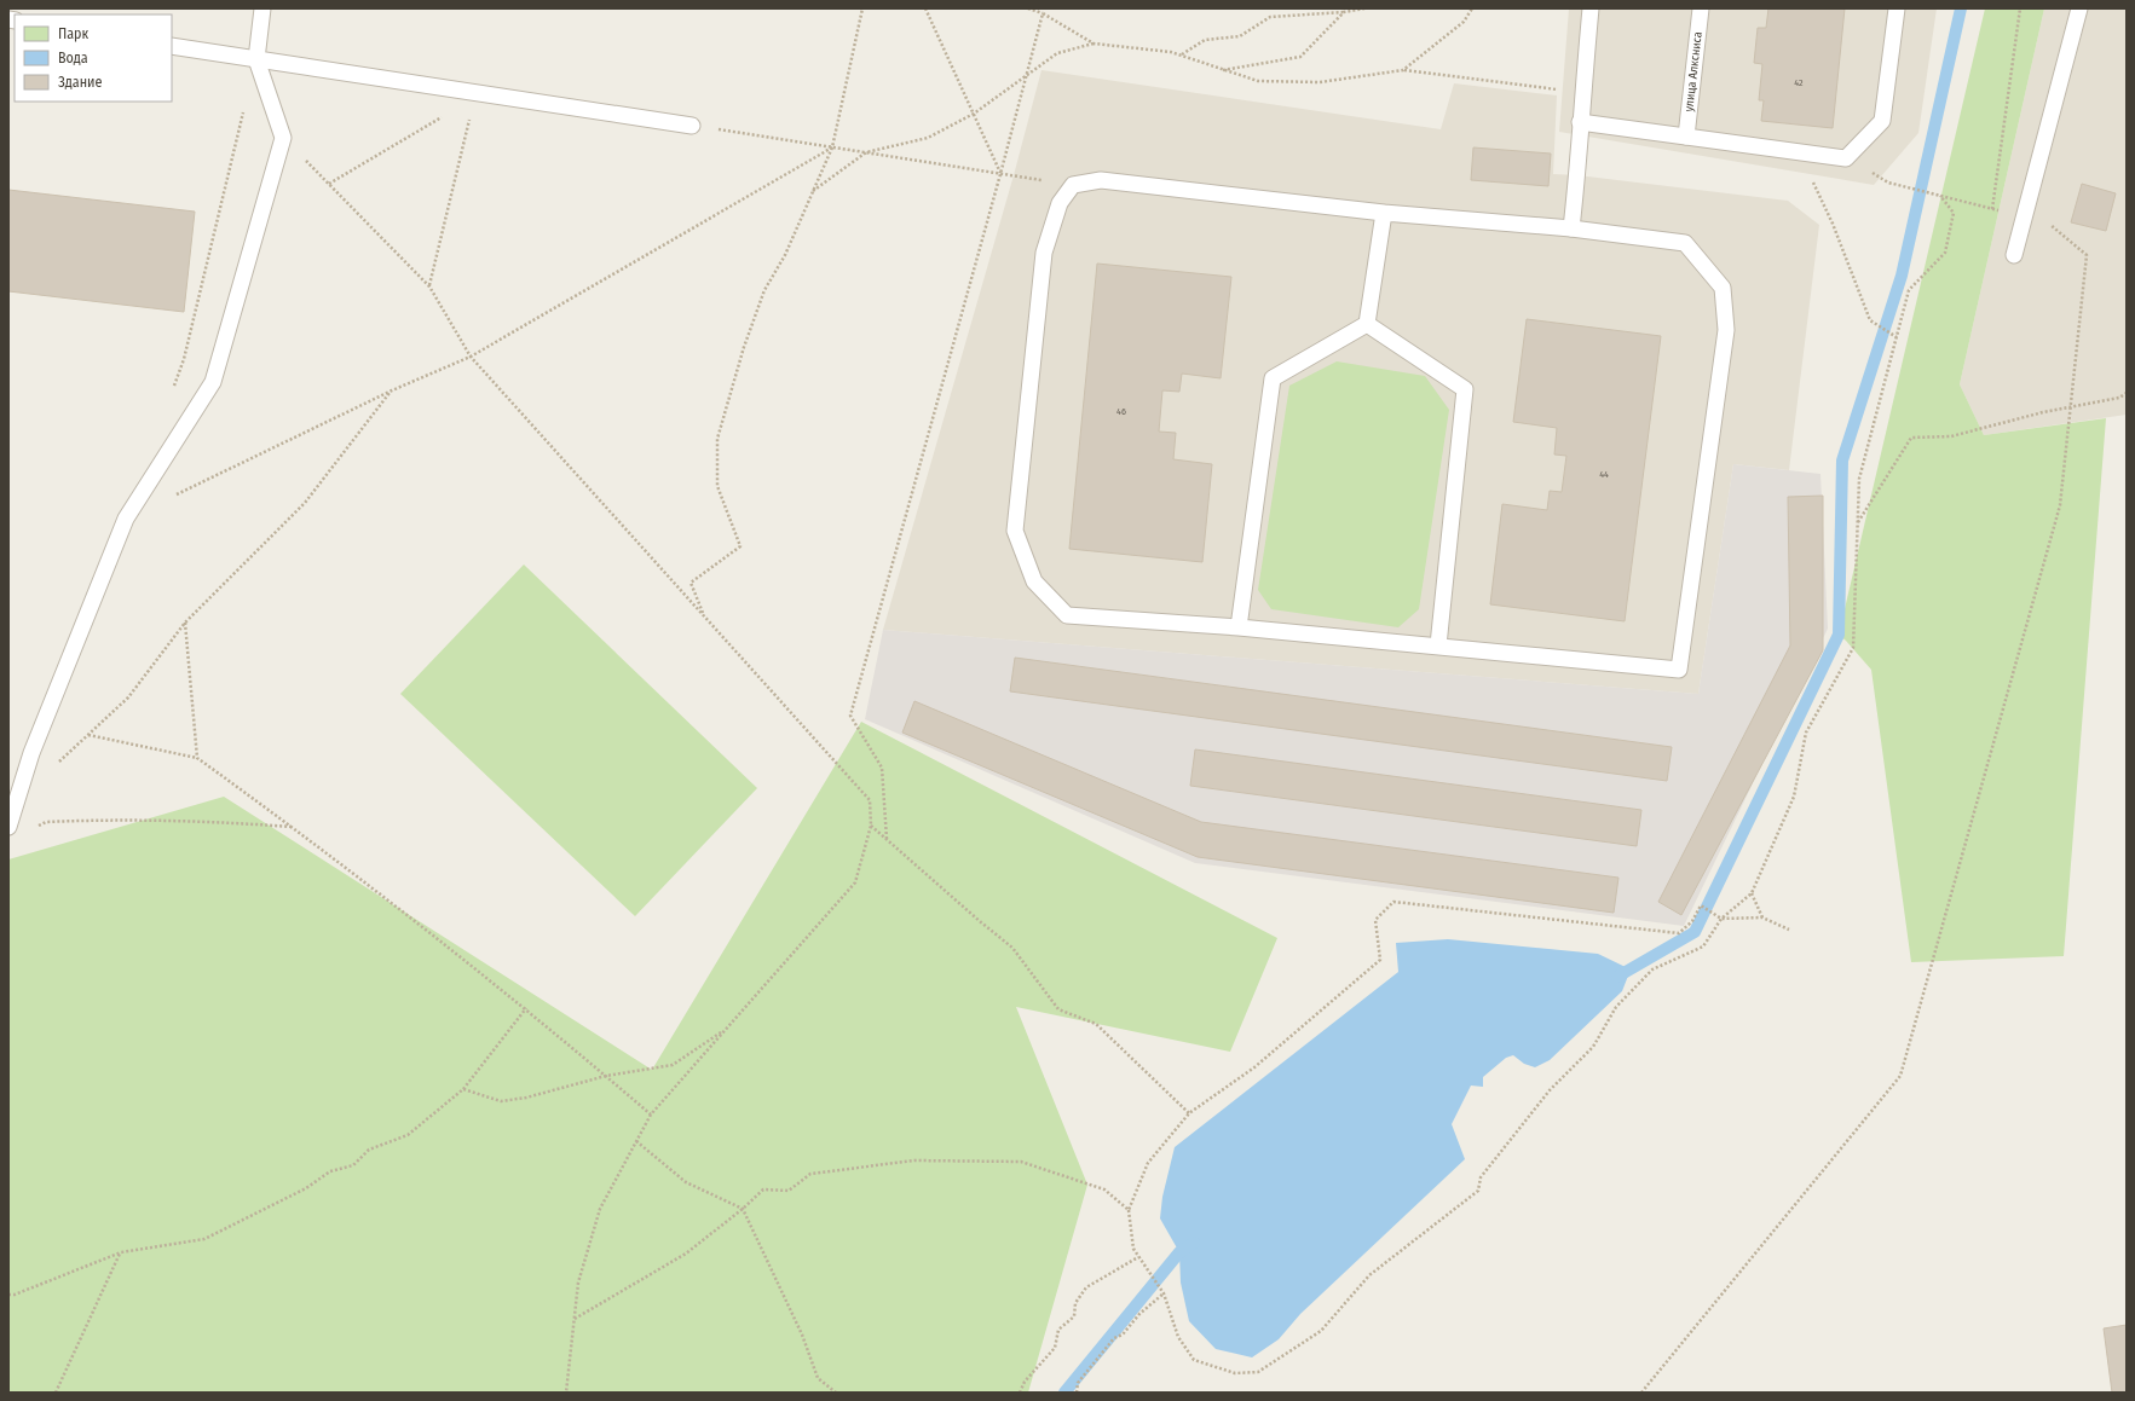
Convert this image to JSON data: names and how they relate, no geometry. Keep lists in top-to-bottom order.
{
  "streets": {
    "lane": ["улица Алксниса"]
  },
  "house_numbers": ["42", "46", "44"],
  "legend": ["Парк", "Вода", "Здание"]
}
